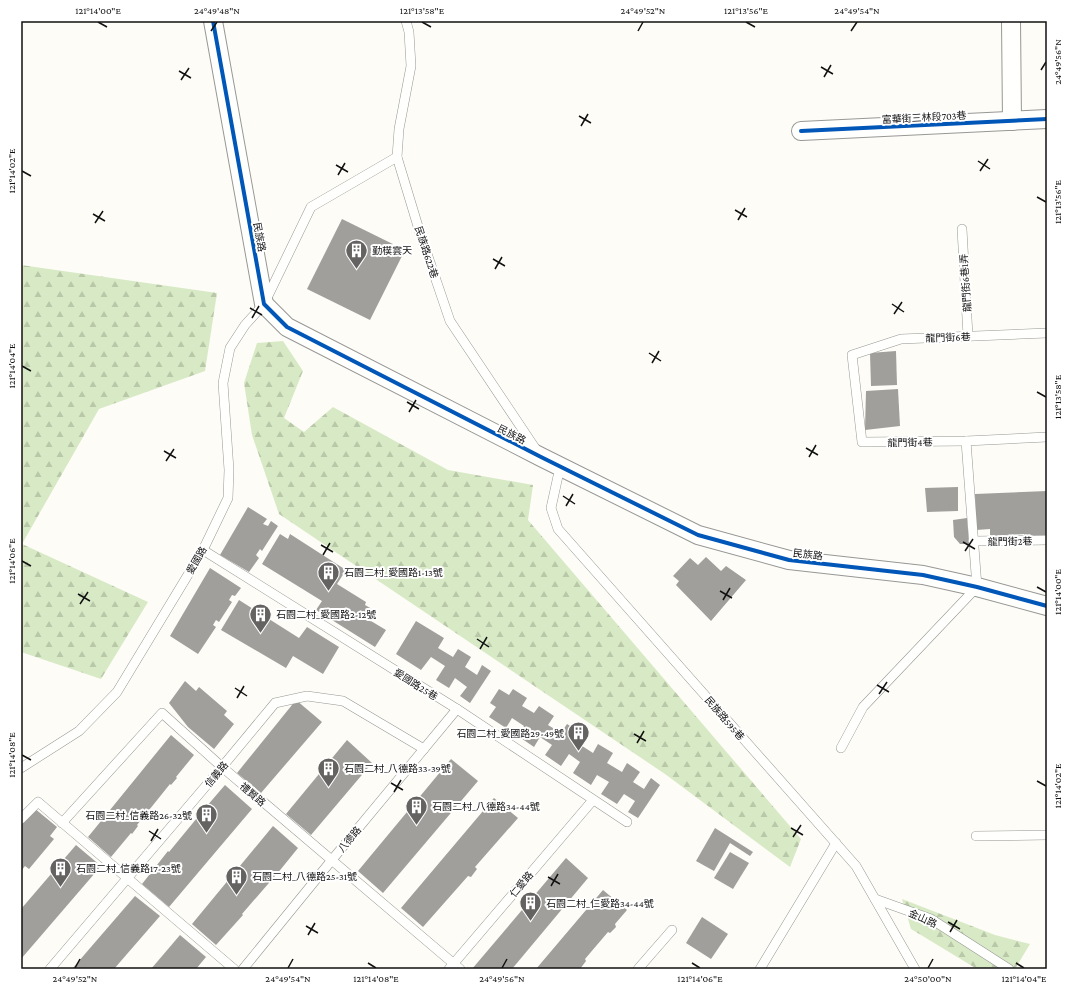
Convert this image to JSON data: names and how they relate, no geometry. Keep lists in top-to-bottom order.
{
  "streets": {
    "street": ["富華街三林段703巷", "民族路"],
    "lane": [
      "民族路622巷",
      "龍門街6巷1弄",
      "龍門街6巷",
      "龍門街4巷",
      "龍門街2巷",
      "愛國路",
      "愛國路25巷",
      "民族路595巷",
      "信義路",
      "禮賢路",
      "八德路",
      "仁愛路",
      "金山路"
    ]
  },
  "crossings": [
    ["民族路", "民族路622巷"],
    ["民族路", "愛國路"],
    ["民族路", "民族路595巷"],
    ["民族路622巷", "愛國路"],
    ["龍門街6巷1弄", "龍門街6巷"],
    ["龍門街6巷", "龍門街4巷"],
    ["愛國路", "愛國路25巷"],
    ["愛國路25巷", "八德路"],
    ["愛國路25巷", "仁愛路"],
    ["民族路595巷", "金山路"],
    ["信義路", "禮賢路"],
    ["信義路", "八德路"],
    ["禮賢路", "八德路"],
    ["禮賢路", "仁愛路"]
  ],
  "places": {
    "building": [
      "勤樸雲天",
      "石園二村_愛國路1-13號",
      "石園二村_愛國路2-12號",
      "石園二村_愛國路29-49號",
      "石園二村_八德路33-39號",
      "石園二村_八德路34-44號",
      "石園二村_信義路26-32號",
      "石園二村_信義路17-23號",
      "石園二村_八德路25-31號",
      "石園二村_仁愛路34-44號"
    ]
  },
  "coordinates": [
    "121°14'00\"E",
    "24°49'48\"N",
    "121°13'58\"E",
    "24°49'52\"N",
    "121°13'56\"E",
    "24°49'54\"N",
    "24°49'56\"N",
    "121°14'02\"E",
    "121°14'04\"E",
    "121°14'06\"E",
    "121°14'08\"E",
    "24°50'00\"N"
  ]
}
